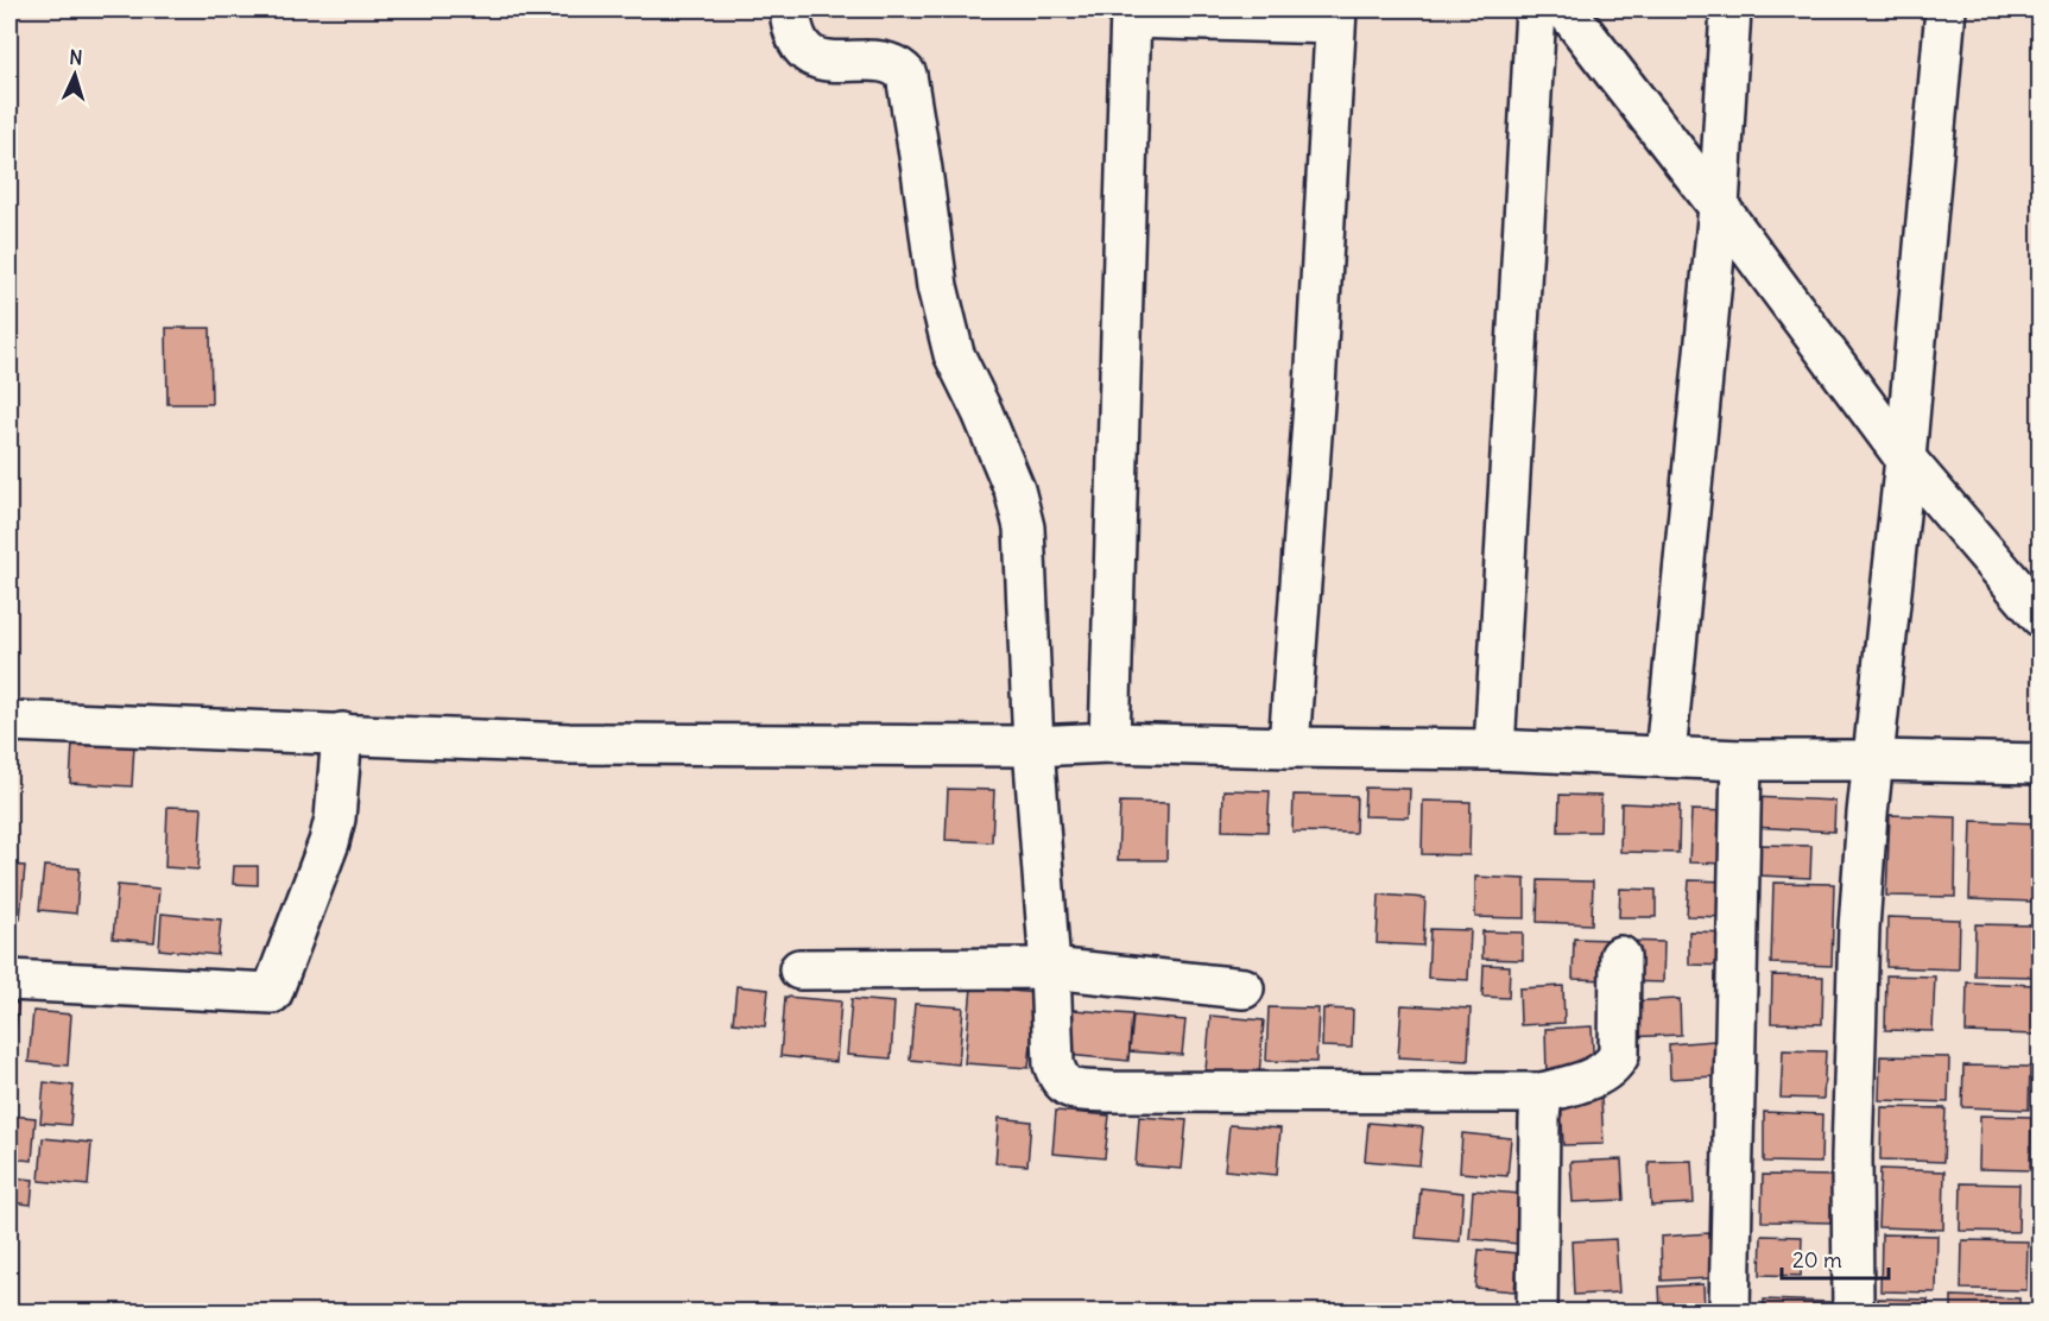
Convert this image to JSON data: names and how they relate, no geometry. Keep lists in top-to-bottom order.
{
  "scale_bar": "20 m",
  "north": "top"
}
